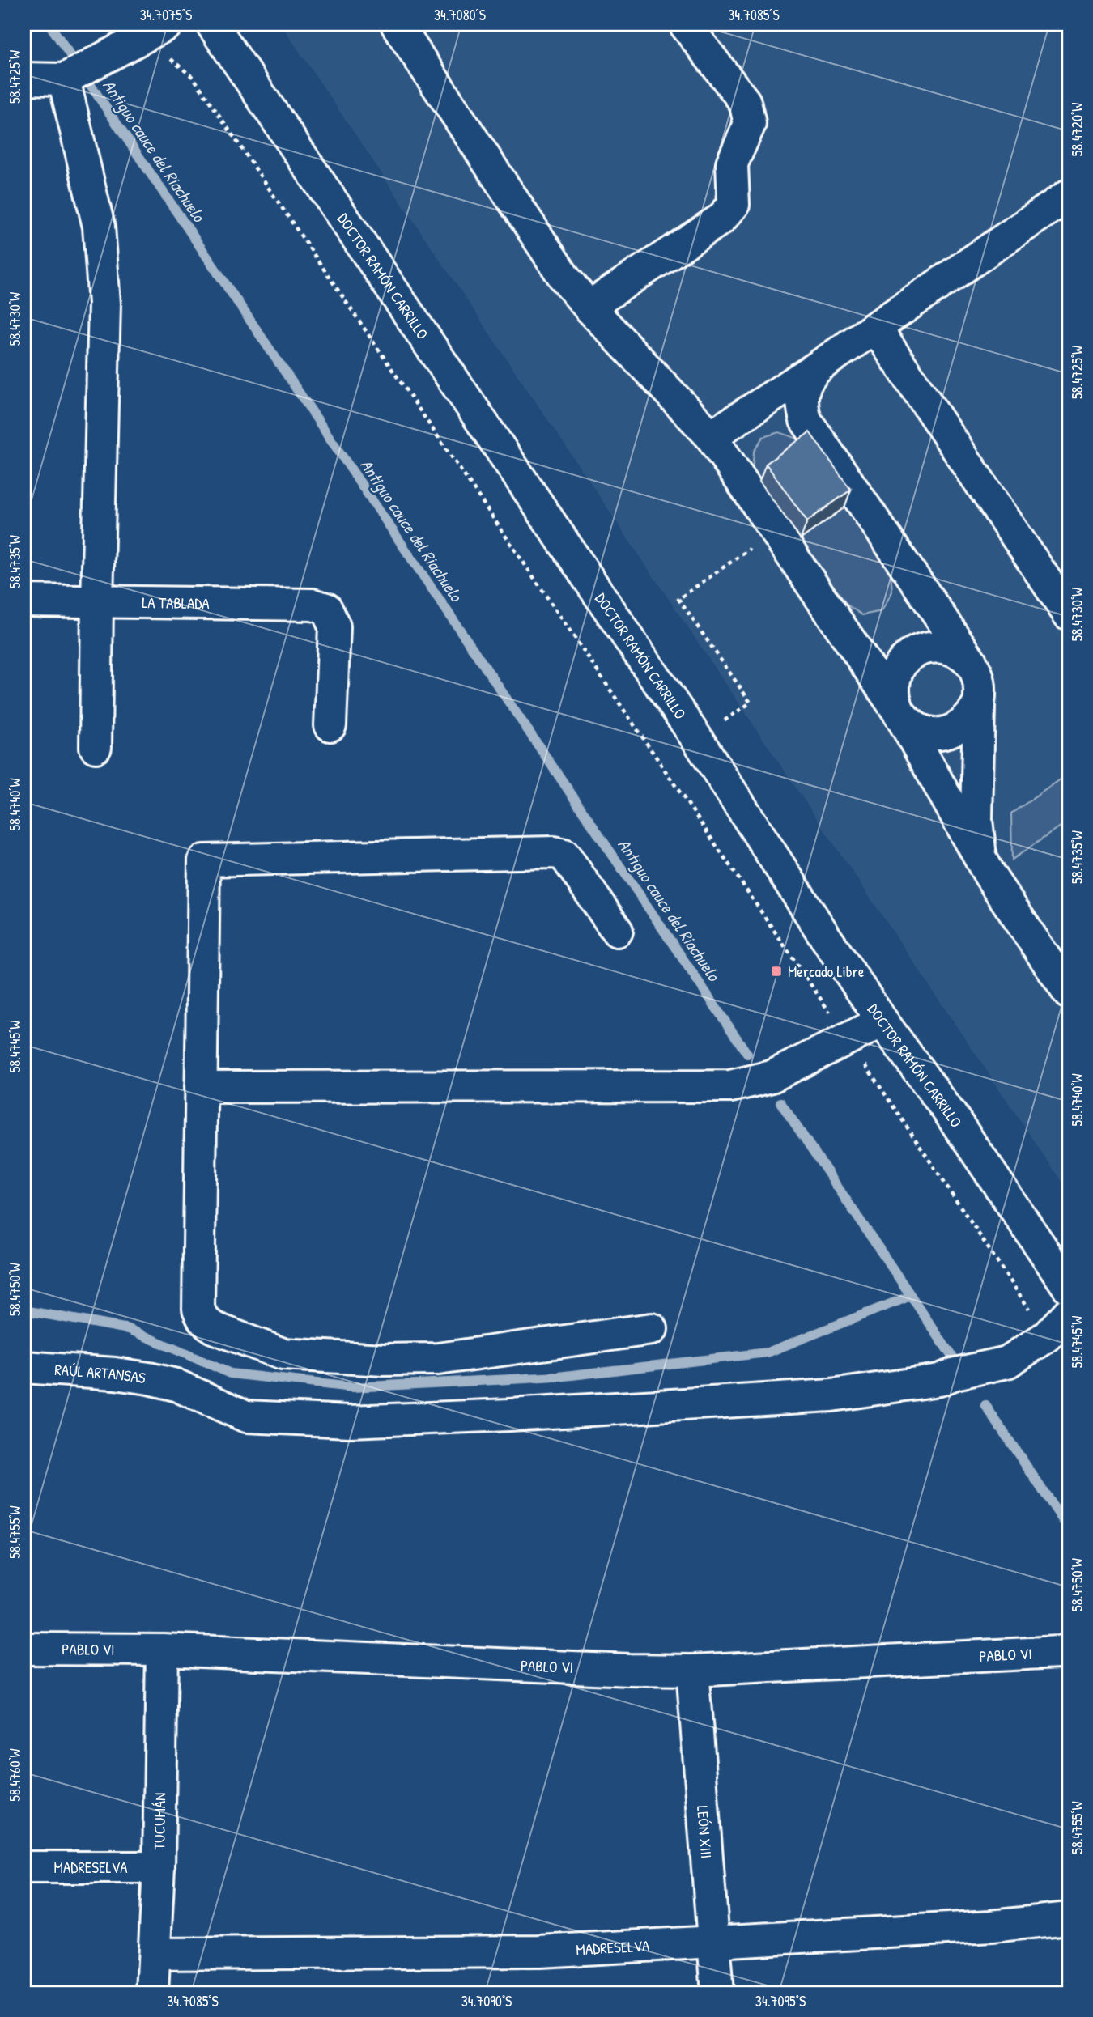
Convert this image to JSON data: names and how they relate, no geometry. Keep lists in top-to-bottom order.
{
  "streets": {
    "street": [
      "DOCTOR RAMÓN CARRILLO",
      "LA TABLADA",
      "RAÚL ARTANSAS",
      "PABLO VI",
      "TUCUMÁN",
      "LEÓN XIII",
      "MADRESELVA"
    ]
  },
  "crossings": [
    ["PABLO VI", "TUCUMÁN"],
    ["PABLO VI", "LEÓN XIII"],
    ["TUCUMÁN", "MADRESELVA"],
    ["LEÓN XIII", "MADRESELVA"]
  ],
  "water": ["Antiguo cauce del Riachuelo"],
  "places": {
    "transit": ["Mercado Libre"]
  },
  "coordinates": [
    "34.7075°S",
    "34.7080°S",
    "34.7085°S",
    "58.4725°W",
    "58.4720°W",
    "58.4730°W",
    "58.4735°W",
    "58.4740°W",
    "58.4745°W",
    "58.4750°W",
    "58.4755°W",
    "58.4760°W",
    "34.7090°S",
    "34.7095°S"
  ]
}
